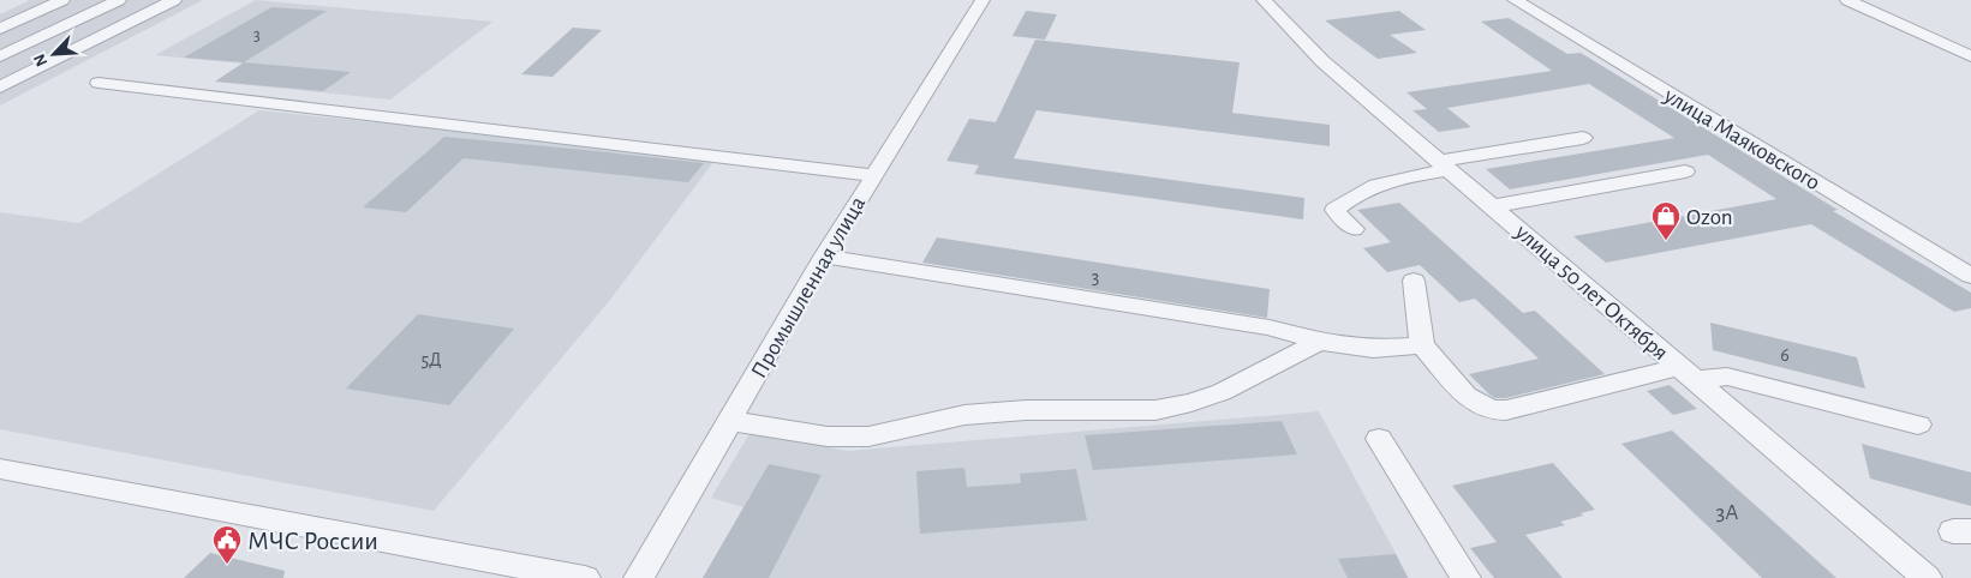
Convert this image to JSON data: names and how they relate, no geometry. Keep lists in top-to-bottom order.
{
  "streets": {
    "street": ["улица Маяковского", "Промышленная улица", "улица 50 лет Октября"]
  },
  "places": {
    "shop": ["Ozon"],
    "public building": ["МЧС России"]
  },
  "house_numbers": [
    "3",
    "3",
    "6",
    "5Д",
    "3А"
  ],
  "north": "bottom left"
}
